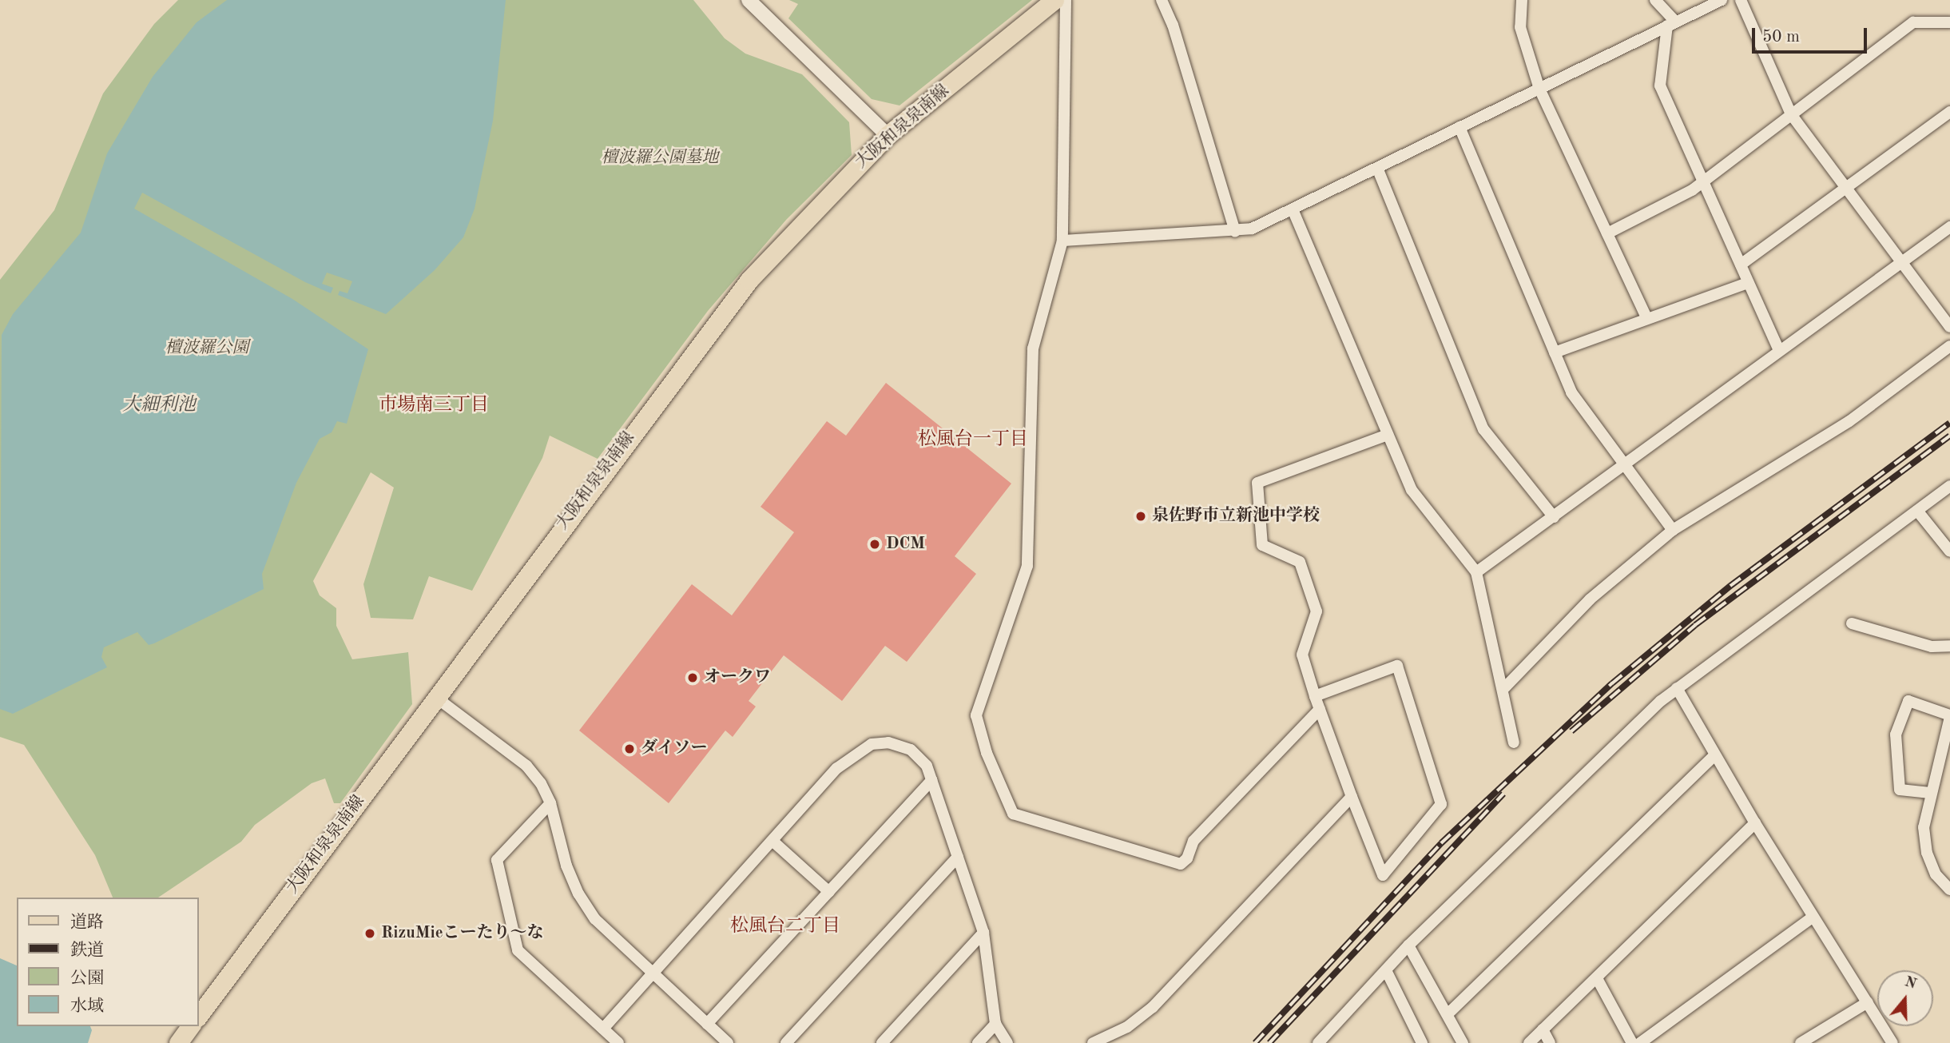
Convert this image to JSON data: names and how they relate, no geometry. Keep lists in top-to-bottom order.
{
  "streets": {
    "main road": ["大阪和泉泉南線"]
  },
  "districts": ["市場南三丁目", "松風台一丁目", "松風台二丁目"],
  "water": ["大細利池"],
  "parks": ["檀波羅公園墓地", "檀波羅公園"],
  "places": [
    "泉佐野市立新池中学校",
    "DCM",
    "オークワ",
    "ダイソー",
    "RizuMieこーたり～な"
  ],
  "legend": [
    "道路",
    "鉄道",
    "公園",
    "水域"
  ],
  "scale_bar": "50 m",
  "north": "top"
}
